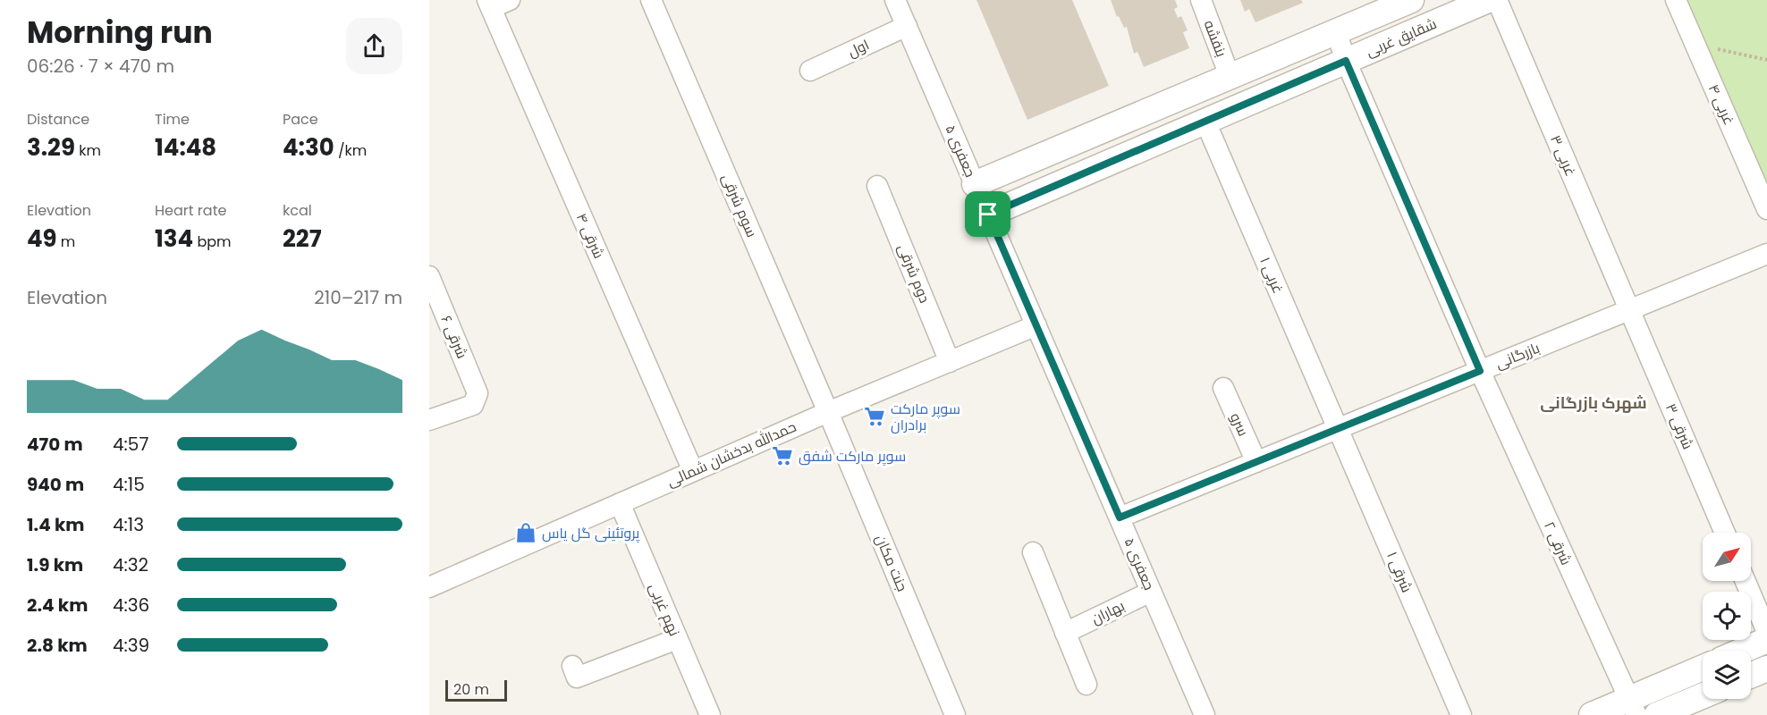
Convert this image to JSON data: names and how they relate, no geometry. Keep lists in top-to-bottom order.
{
  "streets": {
    "street": [
      "شقایق غربی",
      "بنفشه",
      "اول",
      "۴ غربی",
      "جعفری ۵",
      "۳ غربی",
      "سوم شرقی",
      "۴ شرقی",
      "دوم شرقی",
      "۱ غربی",
      "۶ شرقی",
      "بازرگانی",
      "سرو",
      "۳ شرقی",
      "حمدالله بدخشان شمالی",
      "۲ شرقی",
      "جنت مکان",
      "۱ شرقی",
      "نهم غربی",
      "بهاران"
    ]
  },
  "crossings": [
    ["شقایق غربی", "جعفری ۵"],
    ["شقایق غربی", "۱ غربی"],
    ["شقایق غربی", "۲ شرقی"],
    ["اول", "جعفری ۵"],
    ["جعفری ۵", "بازرگانی"],
    ["جعفری ۵", "حمدالله بدخشان شمالی"],
    ["جعفری ۵", "بهاران"],
    ["۳ غربی", "بازرگانی"],
    ["۳ غربی", "۳ شرقی"],
    ["سوم شرقی", "حمدالله بدخشان شمالی"],
    ["سوم شرقی", "جنت مکان"],
    ["۴ شرقی", "حمدالله بدخشان شمالی"],
    ["دوم شرقی", "حمدالله بدخشان شمالی"],
    ["۱ غربی", "بازرگانی"],
    ["۱ غربی", "۱ شرقی"],
    ["بازرگانی", "سرو"],
    ["بازرگانی", "۳ شرقی"],
    ["بازرگانی", "۲ شرقی"],
    ["بازرگانی", "۱ شرقی"],
    ["حمدالله بدخشان شمالی", "جنت مکان"],
    ["حمدالله بدخشان شمالی", "نهم غربی"]
  ],
  "districts": ["شهرک بازرگانی"],
  "places": {
    "supermarket": ["سوپر مارکت برادران", "سوپر مارکت شفق"],
    "shop": ["پروتئینی گل یاس"]
  },
  "scale_bar": "20 m",
  "north": "top right",
  "page": {
    "heading": ["Morning run", "06:26 · 7 × 470 m"],
    "stats": [
      ["Distance", "3.29 km"],
      ["Time", "14:48"],
      ["Pace", "4:30 /km"],
      ["Elevation", "49 m"],
      ["Heart rate", "134 bpm"],
      ["kcal", "227"]
    ],
    "chart": ["Elevation", "210–217 m"],
    "list": [
      {
        "name": "470 m",
        "note": "4:57"
      },
      {
        "name": "940 m",
        "note": "4:15"
      },
      {
        "name": "1.4 km",
        "note": "4:13"
      },
      {
        "name": "1.9 km",
        "note": "4:32"
      },
      {
        "name": "2.4 km",
        "note": "4:36"
      },
      {
        "name": "2.8 km",
        "note": "4:39"
      }
    ],
    "scale": "20 m"
  }
}
